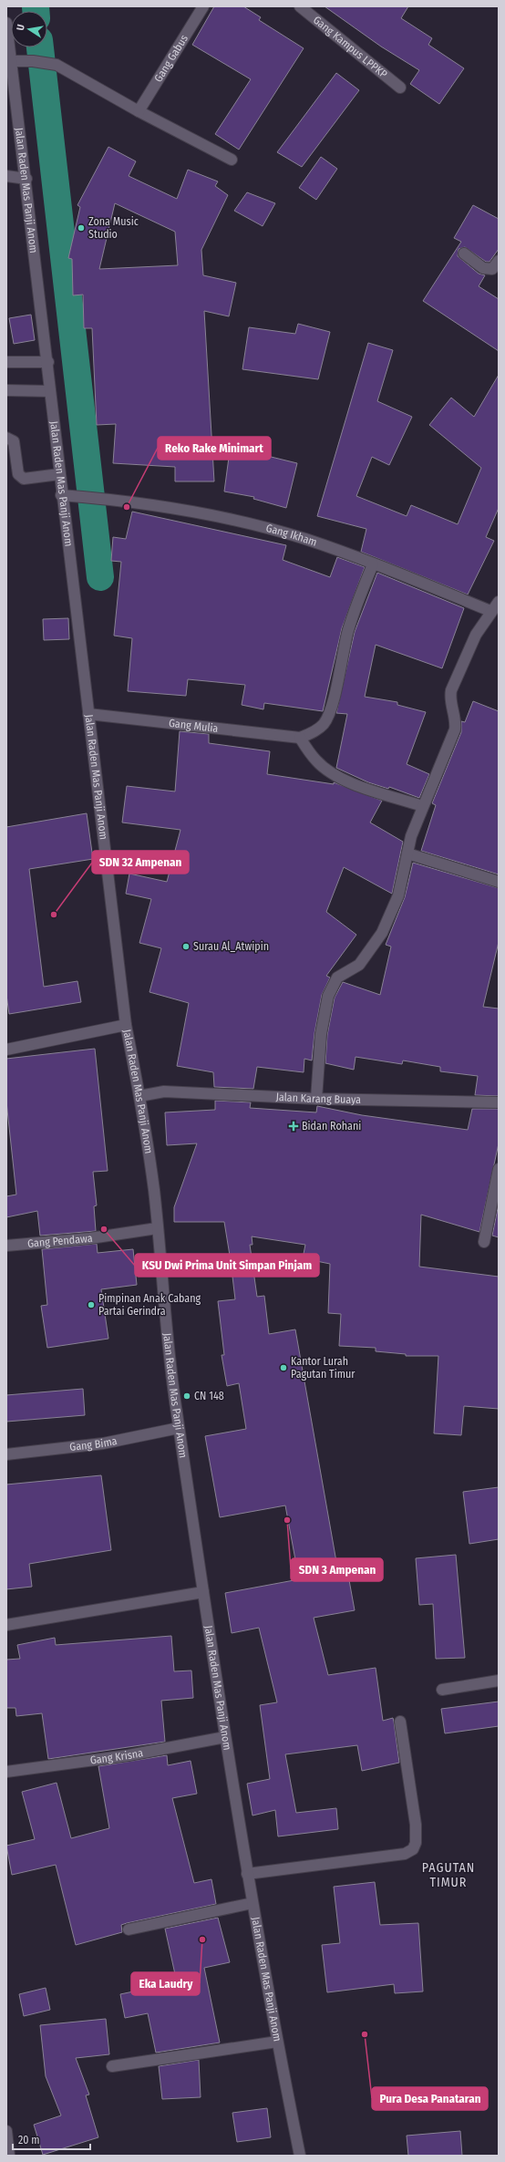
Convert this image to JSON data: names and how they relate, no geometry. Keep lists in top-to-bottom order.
{
  "streets": {
    "street": [
      "Gang Kampus LPPKP",
      "Gang Gabus",
      "Jalan Raden Mas Panji Anom",
      "Gang Ikham",
      "Gang Mulia",
      "Jalan Karang Buaya",
      "Gang Pendawa",
      "Gang Bima",
      "Gang Krisna"
    ]
  },
  "crossings": [
    ["Jalan Raden Mas Panji Anom", "Gang Ikham"],
    ["Jalan Raden Mas Panji Anom", "Gang Mulia"],
    ["Jalan Raden Mas Panji Anom", "Jalan Karang Buaya"],
    ["Jalan Raden Mas Panji Anom", "Gang Pendawa"],
    ["Jalan Raden Mas Panji Anom", "Gang Bima"],
    ["Jalan Raden Mas Panji Anom", "Gang Krisna"]
  ],
  "districts": ["PAGUTAN TIMUR"],
  "places": {
    "other": [
      "Zona Music Studio",
      "Reko Rake Minimart",
      "SDN 32 Ampenan",
      "Surau Al_Atwipin",
      "KSU Dwi Prima Unit Simpan Pinjam",
      "Pimpinan Anak Cabang Partai Gerindra",
      "Kantor Lurah Pagutan Timur",
      "CN 148",
      "SDN 3 Ampenan",
      "Eka Laudry",
      "Pura Desa Panataran"
    ],
    "health": ["Bidan Rohani"]
  },
  "scale_bar": "20 m",
  "north": "left"
}
